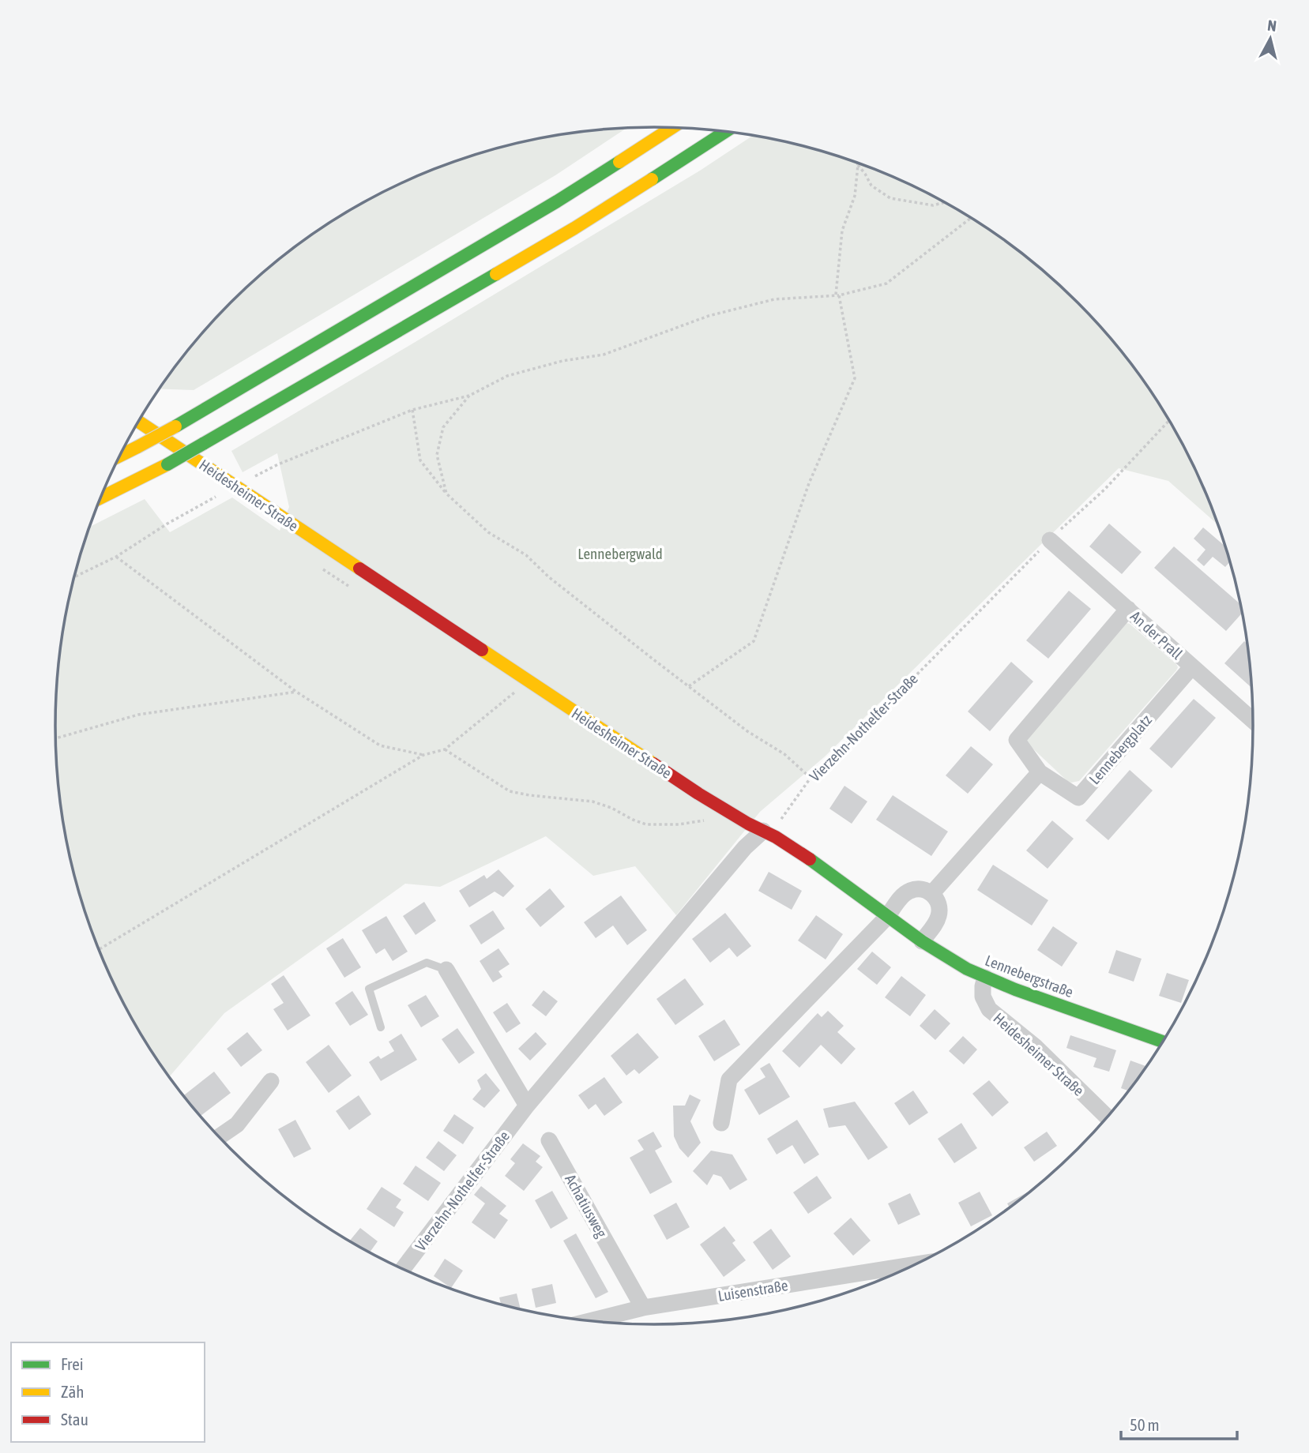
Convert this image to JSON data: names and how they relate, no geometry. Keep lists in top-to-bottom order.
{
  "streets": {
    "main road": ["Heidesheimer Straße", "Lennebergstraße"],
    "street": [
      "An der Prall",
      "Vierzehn-Nothelfer-Straße",
      "Lennebergplatz",
      "Achatiusweg",
      "Luisenstraße"
    ]
  },
  "crossings": [
    ["Heidesheimer Straße", "Vierzehn-Nothelfer-Straße"],
    ["Heidesheimer Straße", "Lennebergstraße"],
    ["An der Prall", "Vierzehn-Nothelfer-Straße"],
    ["An der Prall", "Lennebergplatz"],
    ["Achatiusweg", "Luisenstraße"]
  ],
  "parks": ["Lennebergwald"],
  "legend": ["Frei", "Zäh", "Stau"],
  "scale_bar": "50 m",
  "north": "top"
}
